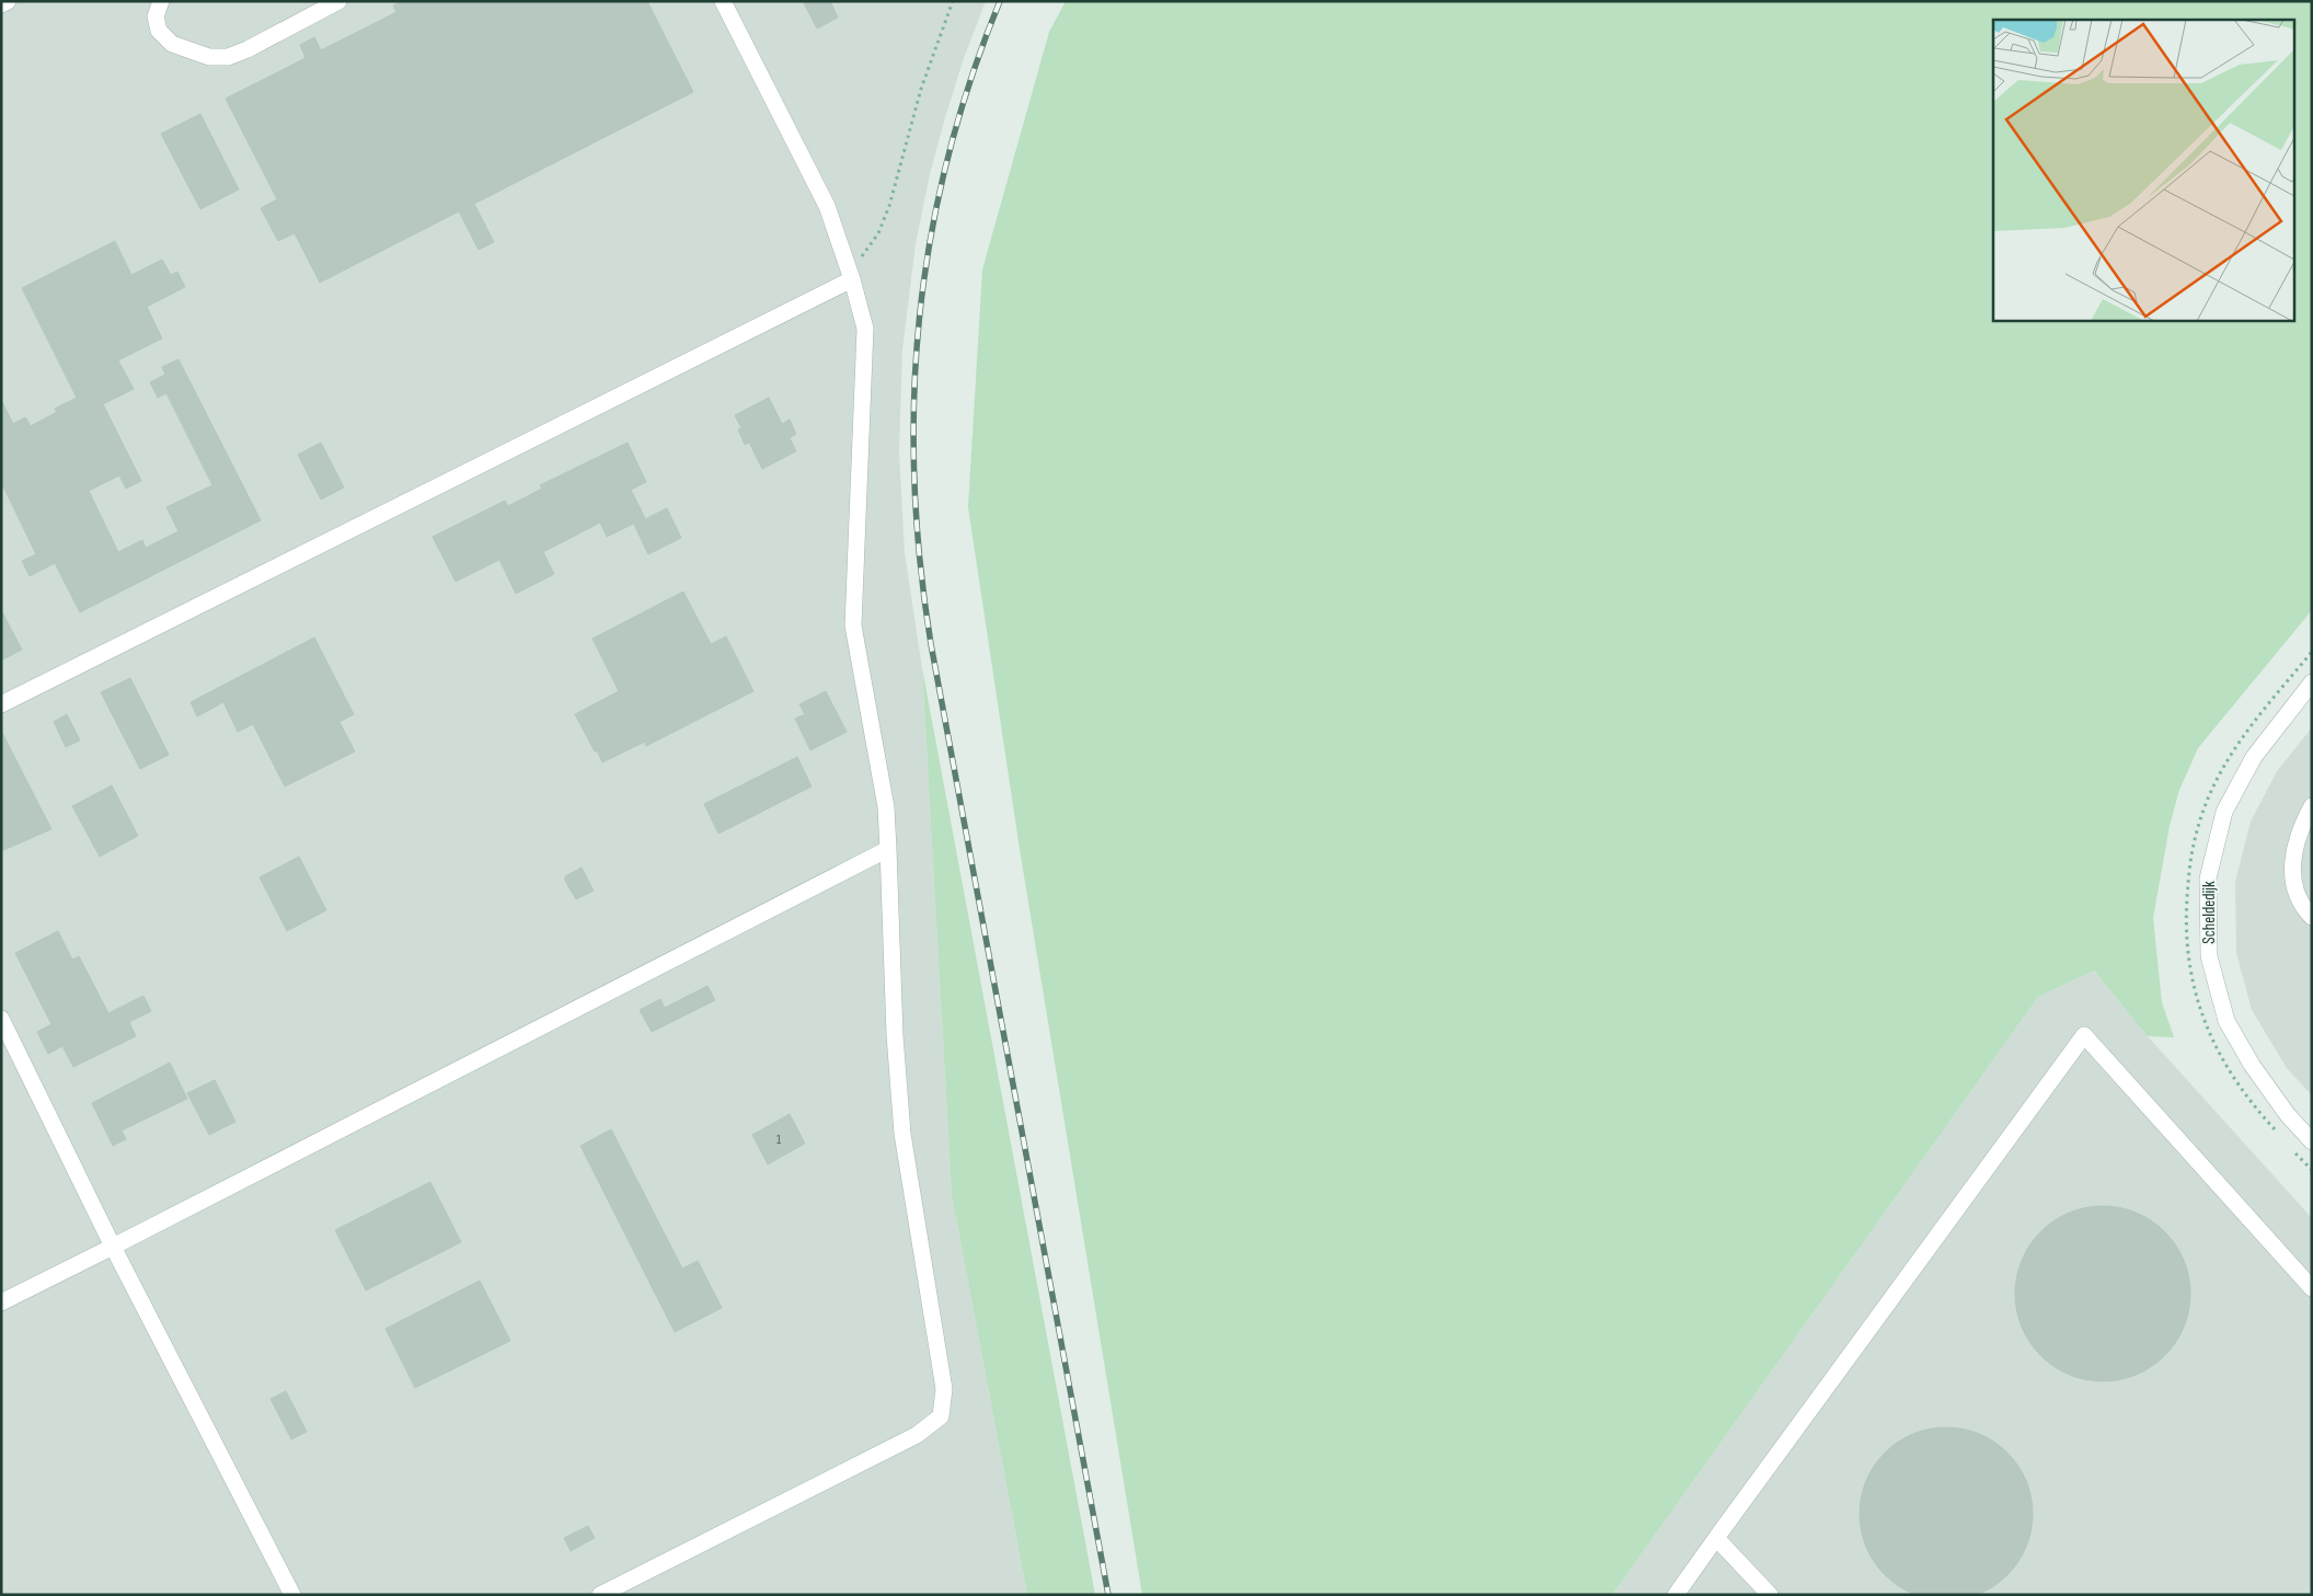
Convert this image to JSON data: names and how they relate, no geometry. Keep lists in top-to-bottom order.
{
  "streets": {
    "street": ["Scheldedijk"]
  },
  "house_numbers": ["1"]
}
